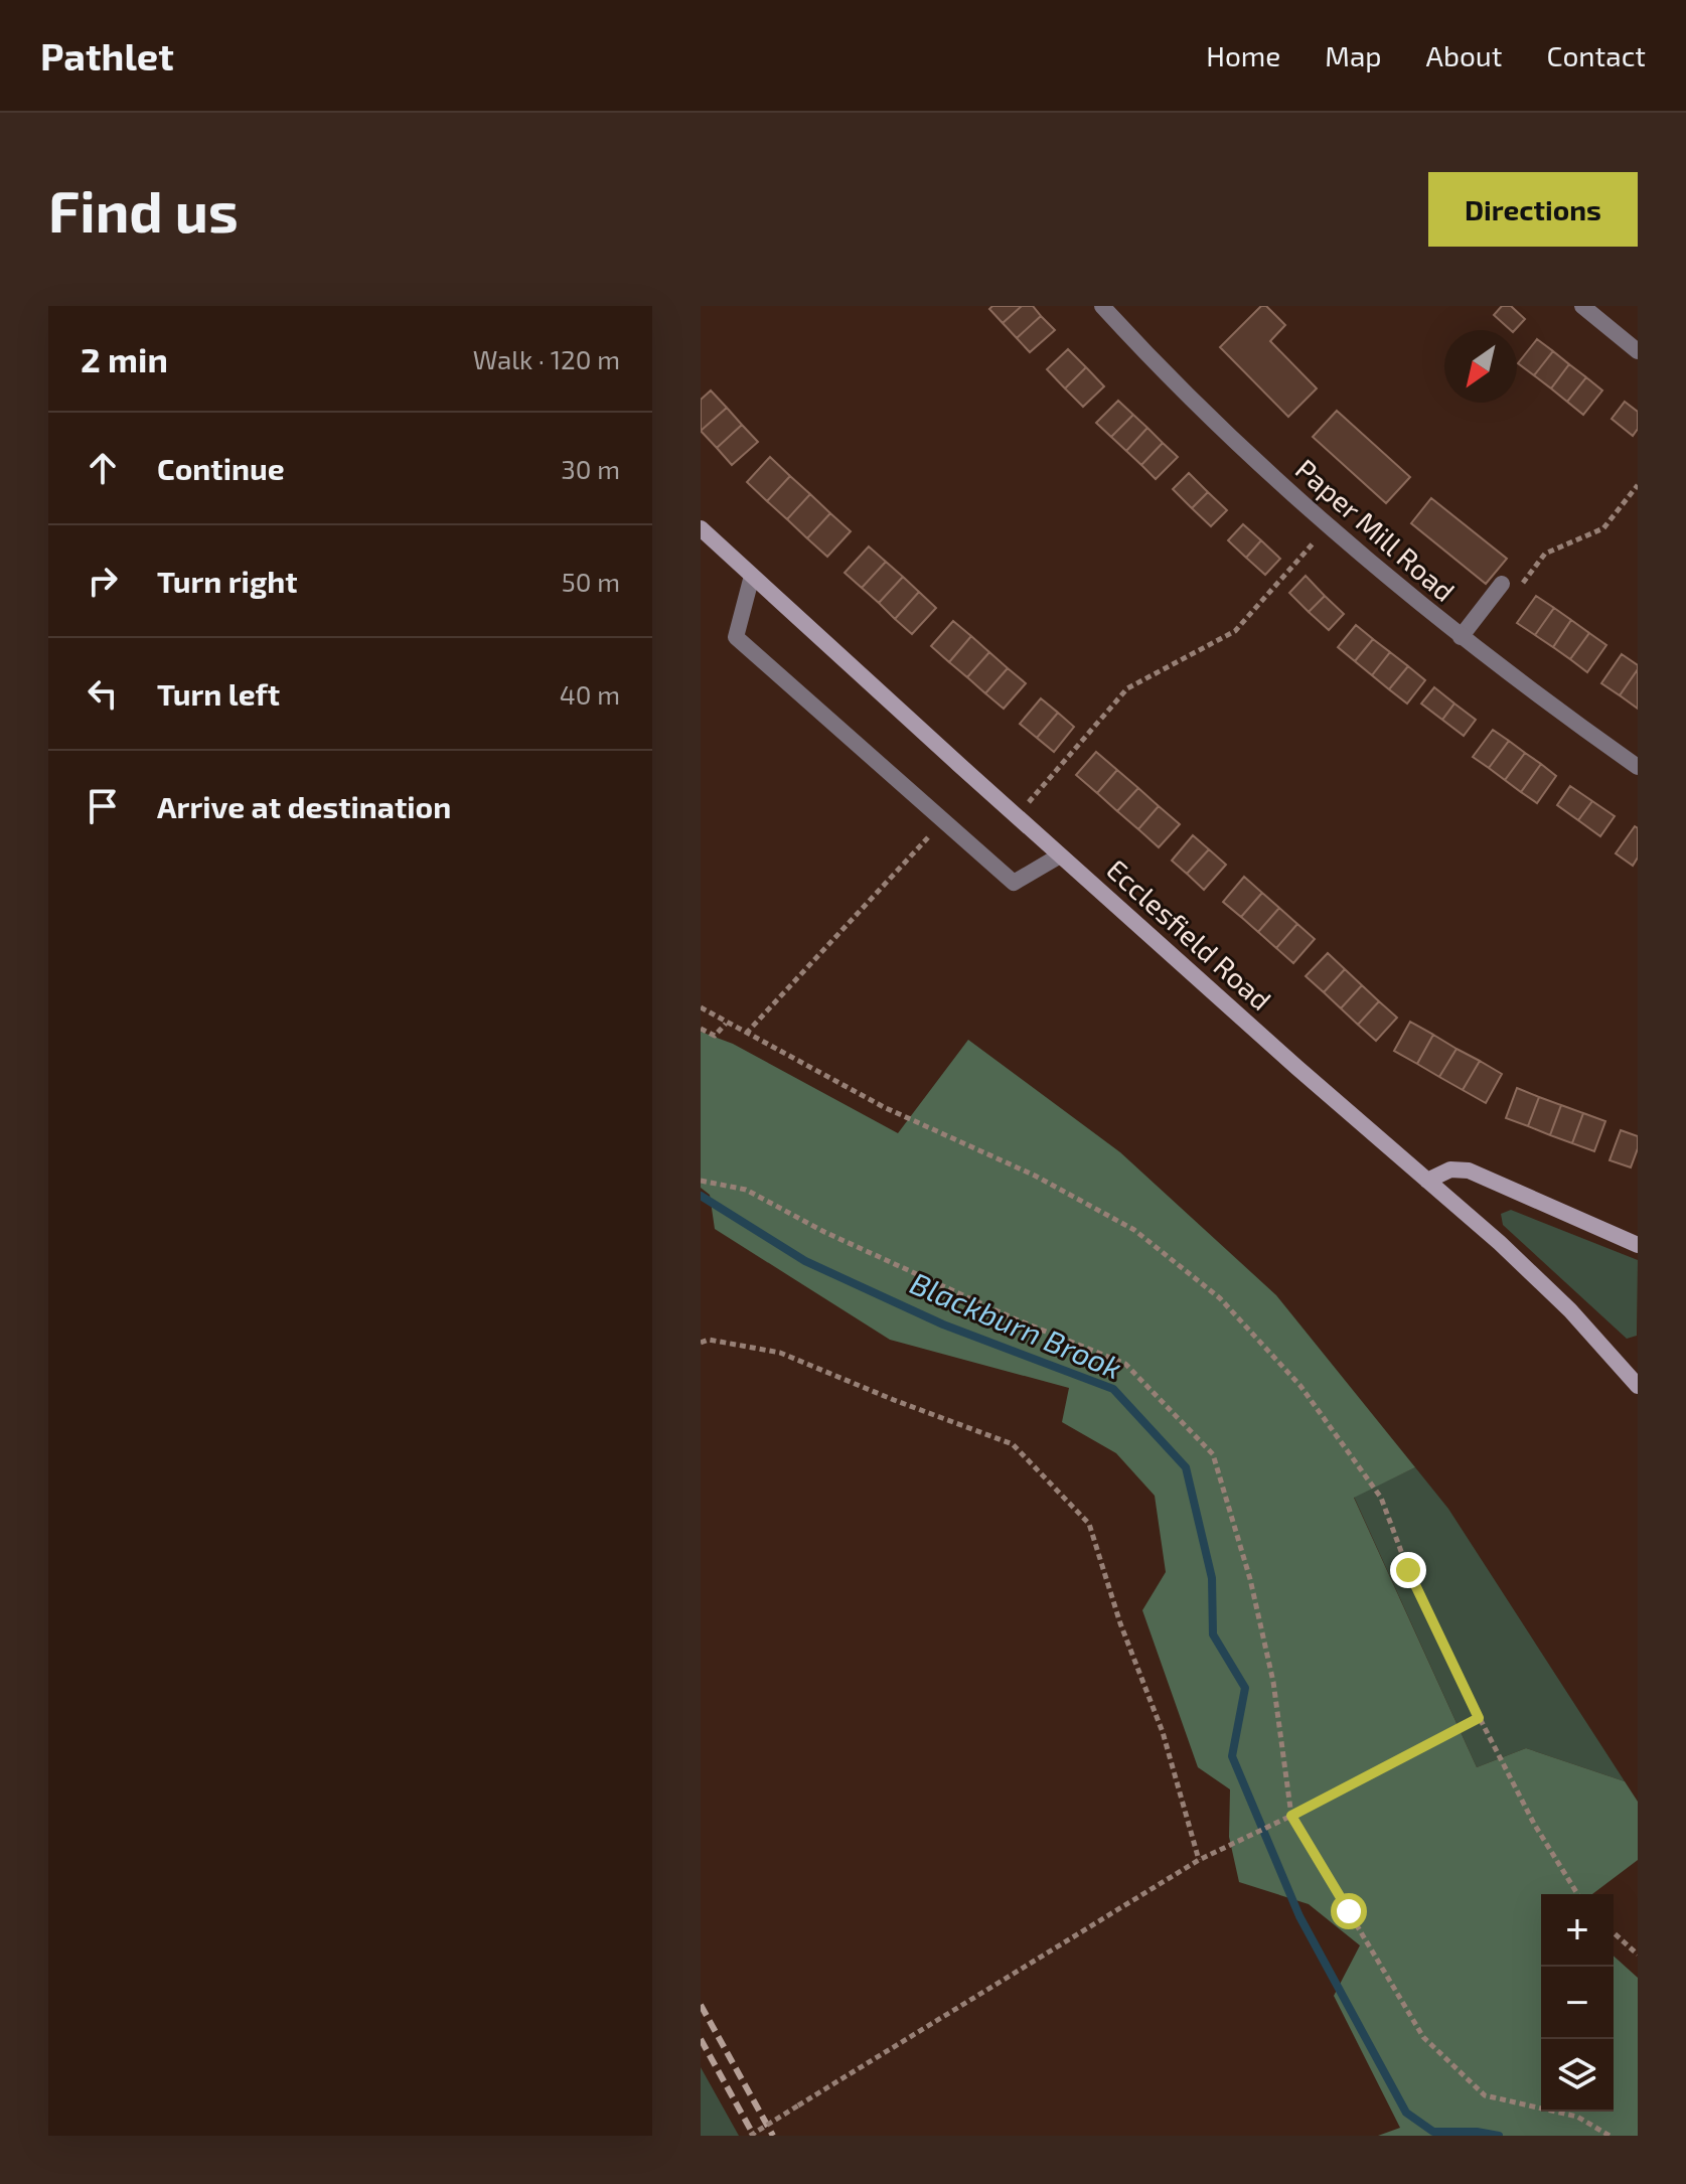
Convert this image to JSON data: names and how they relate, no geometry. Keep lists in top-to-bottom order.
{
  "streets": {
    "main road": ["Ecclesfield Road"],
    "street": ["Paper Mill Road"]
  },
  "water": ["Blackburn Brook"],
  "north": "bottom left",
  "page": {
    "header": "Pathlet",
    "nav": [
      "Home",
      "Map",
      "About",
      "Contact"
    ],
    "buttons": "Directions",
    "title": "Find us",
    "heading": ["2 min", "Walk · 120 m"],
    "list": [
      ["Continue", "30 m"],
      ["Turn right", "50 m"],
      ["Turn left", "40 m"],
      "Arrive at destination"
    ],
    "map_buttons": ["+", "−"]
  }
}
